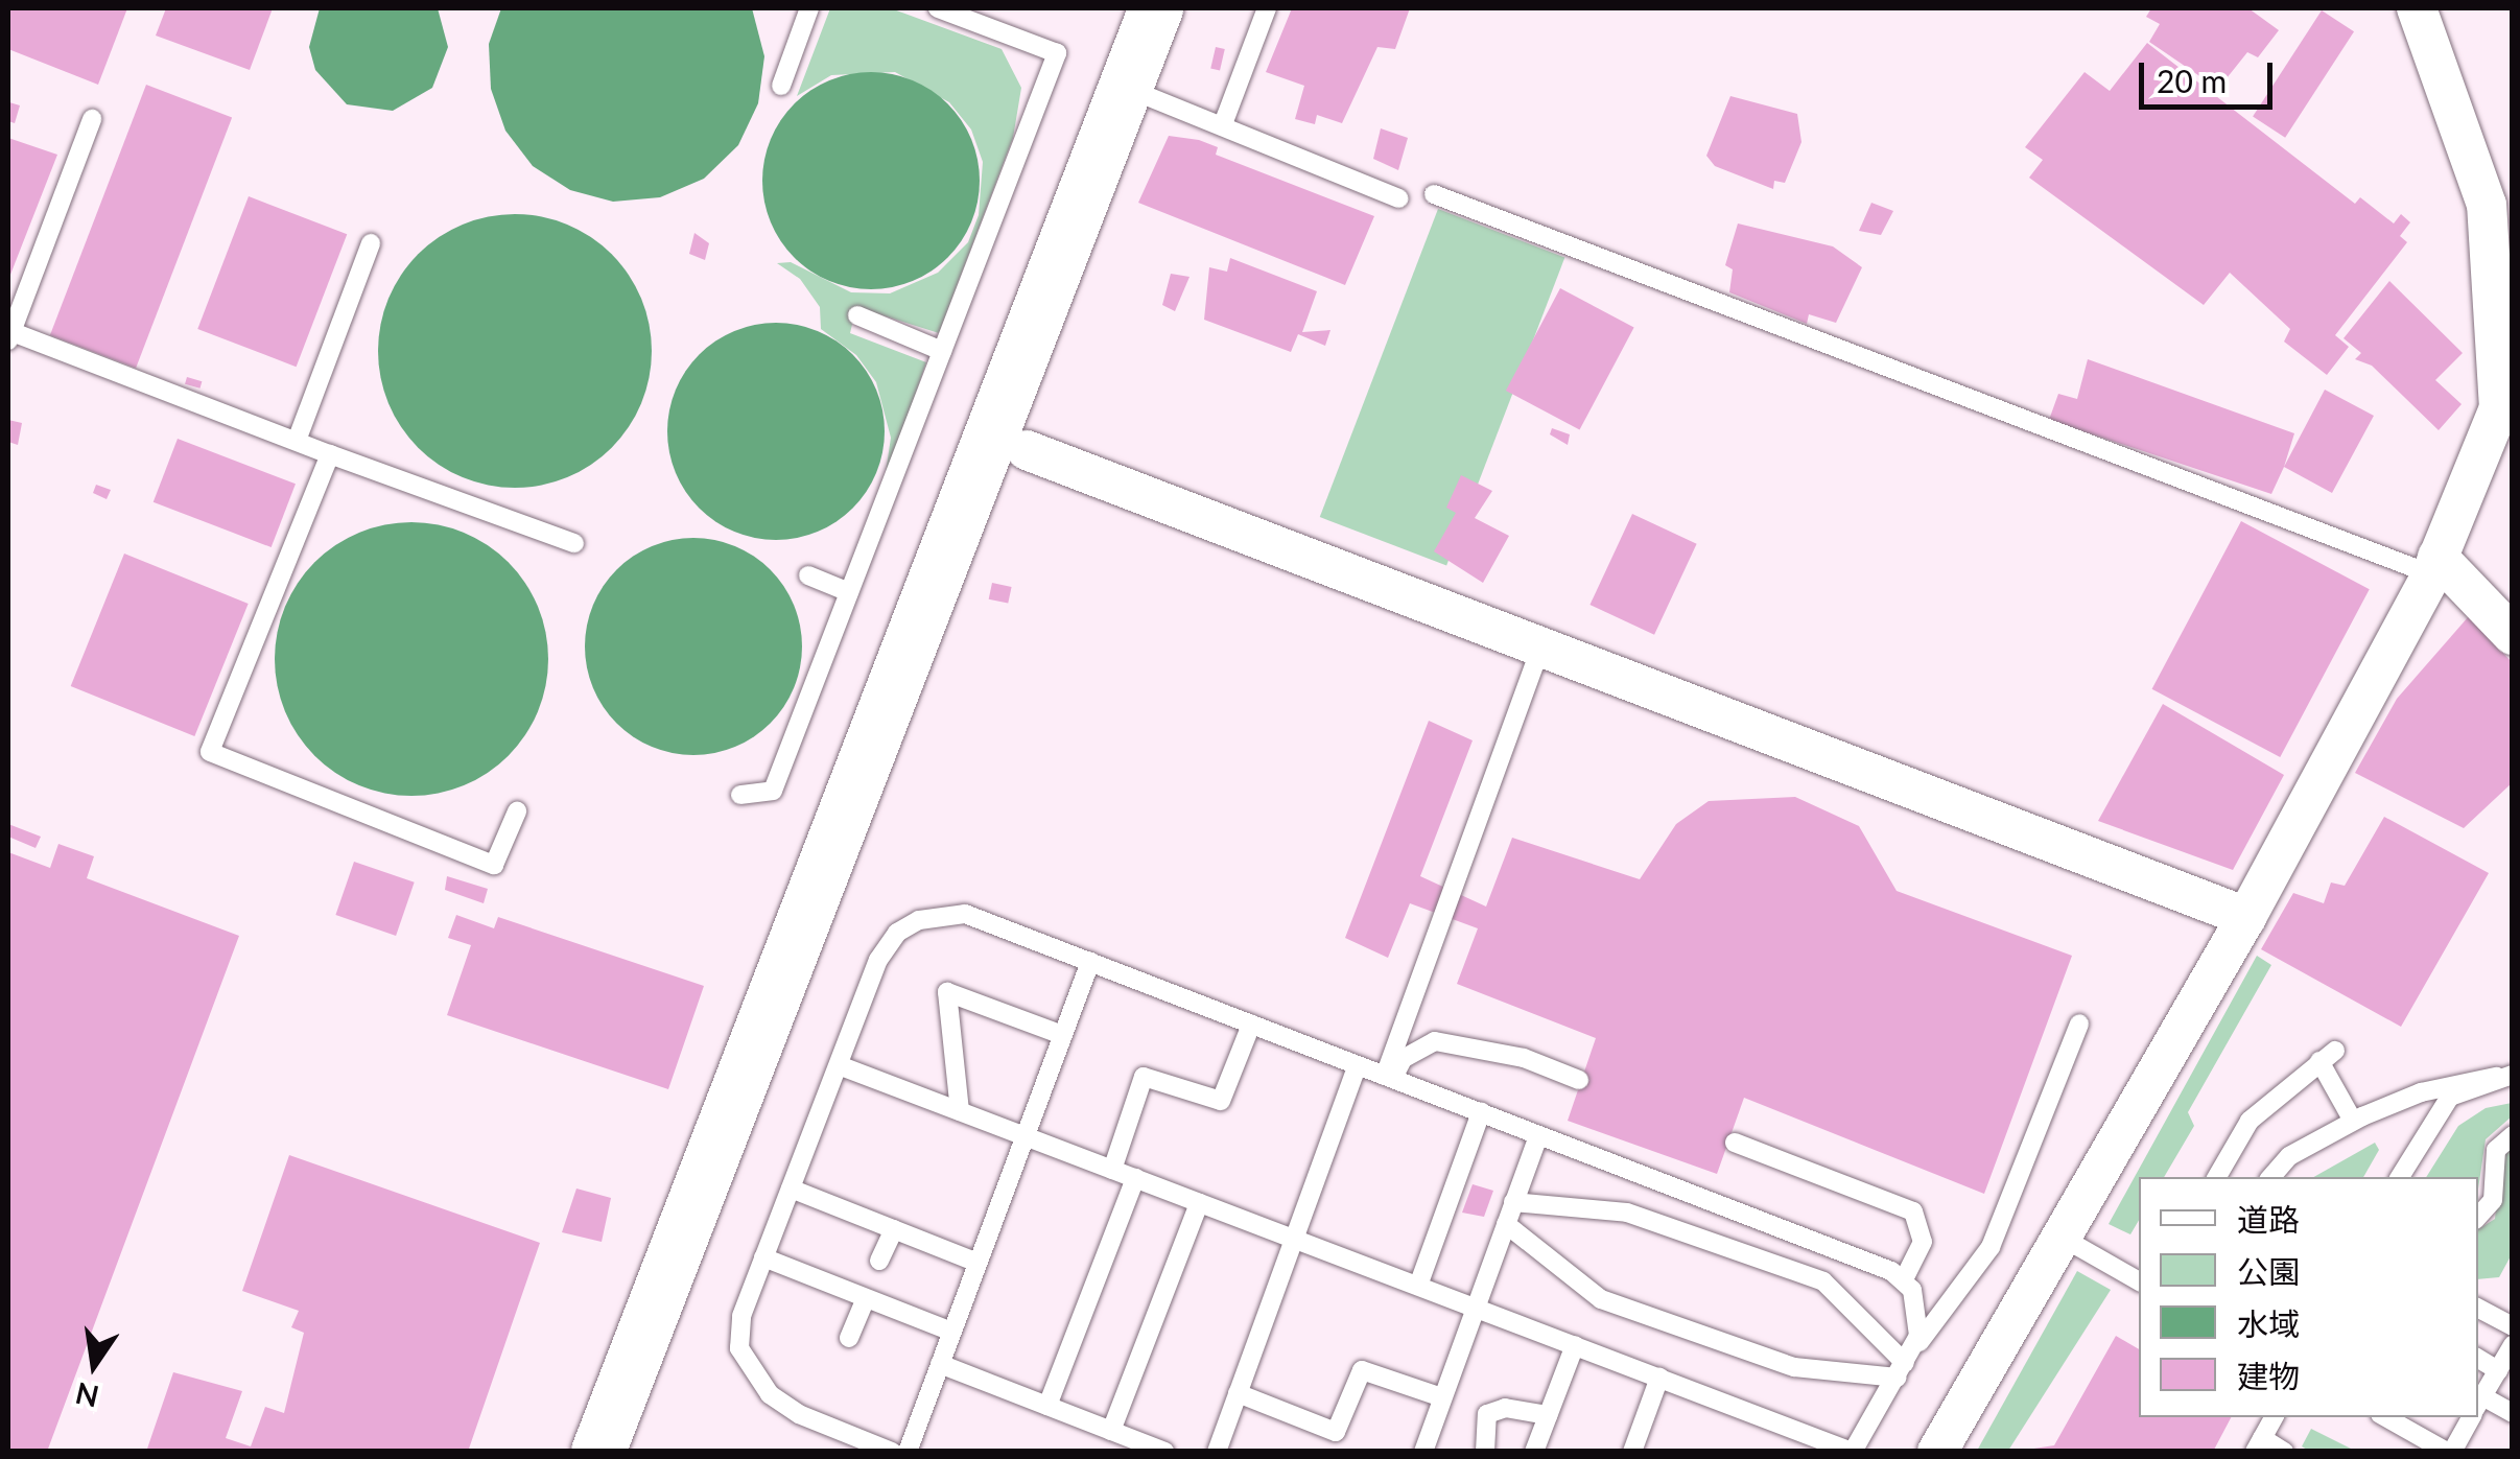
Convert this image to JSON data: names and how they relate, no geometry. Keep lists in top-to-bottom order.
{
  "legend": [
    "道路",
    "公園",
    "水域",
    "建物"
  ],
  "scale_bar": "20 m",
  "north": "bottom"
}
